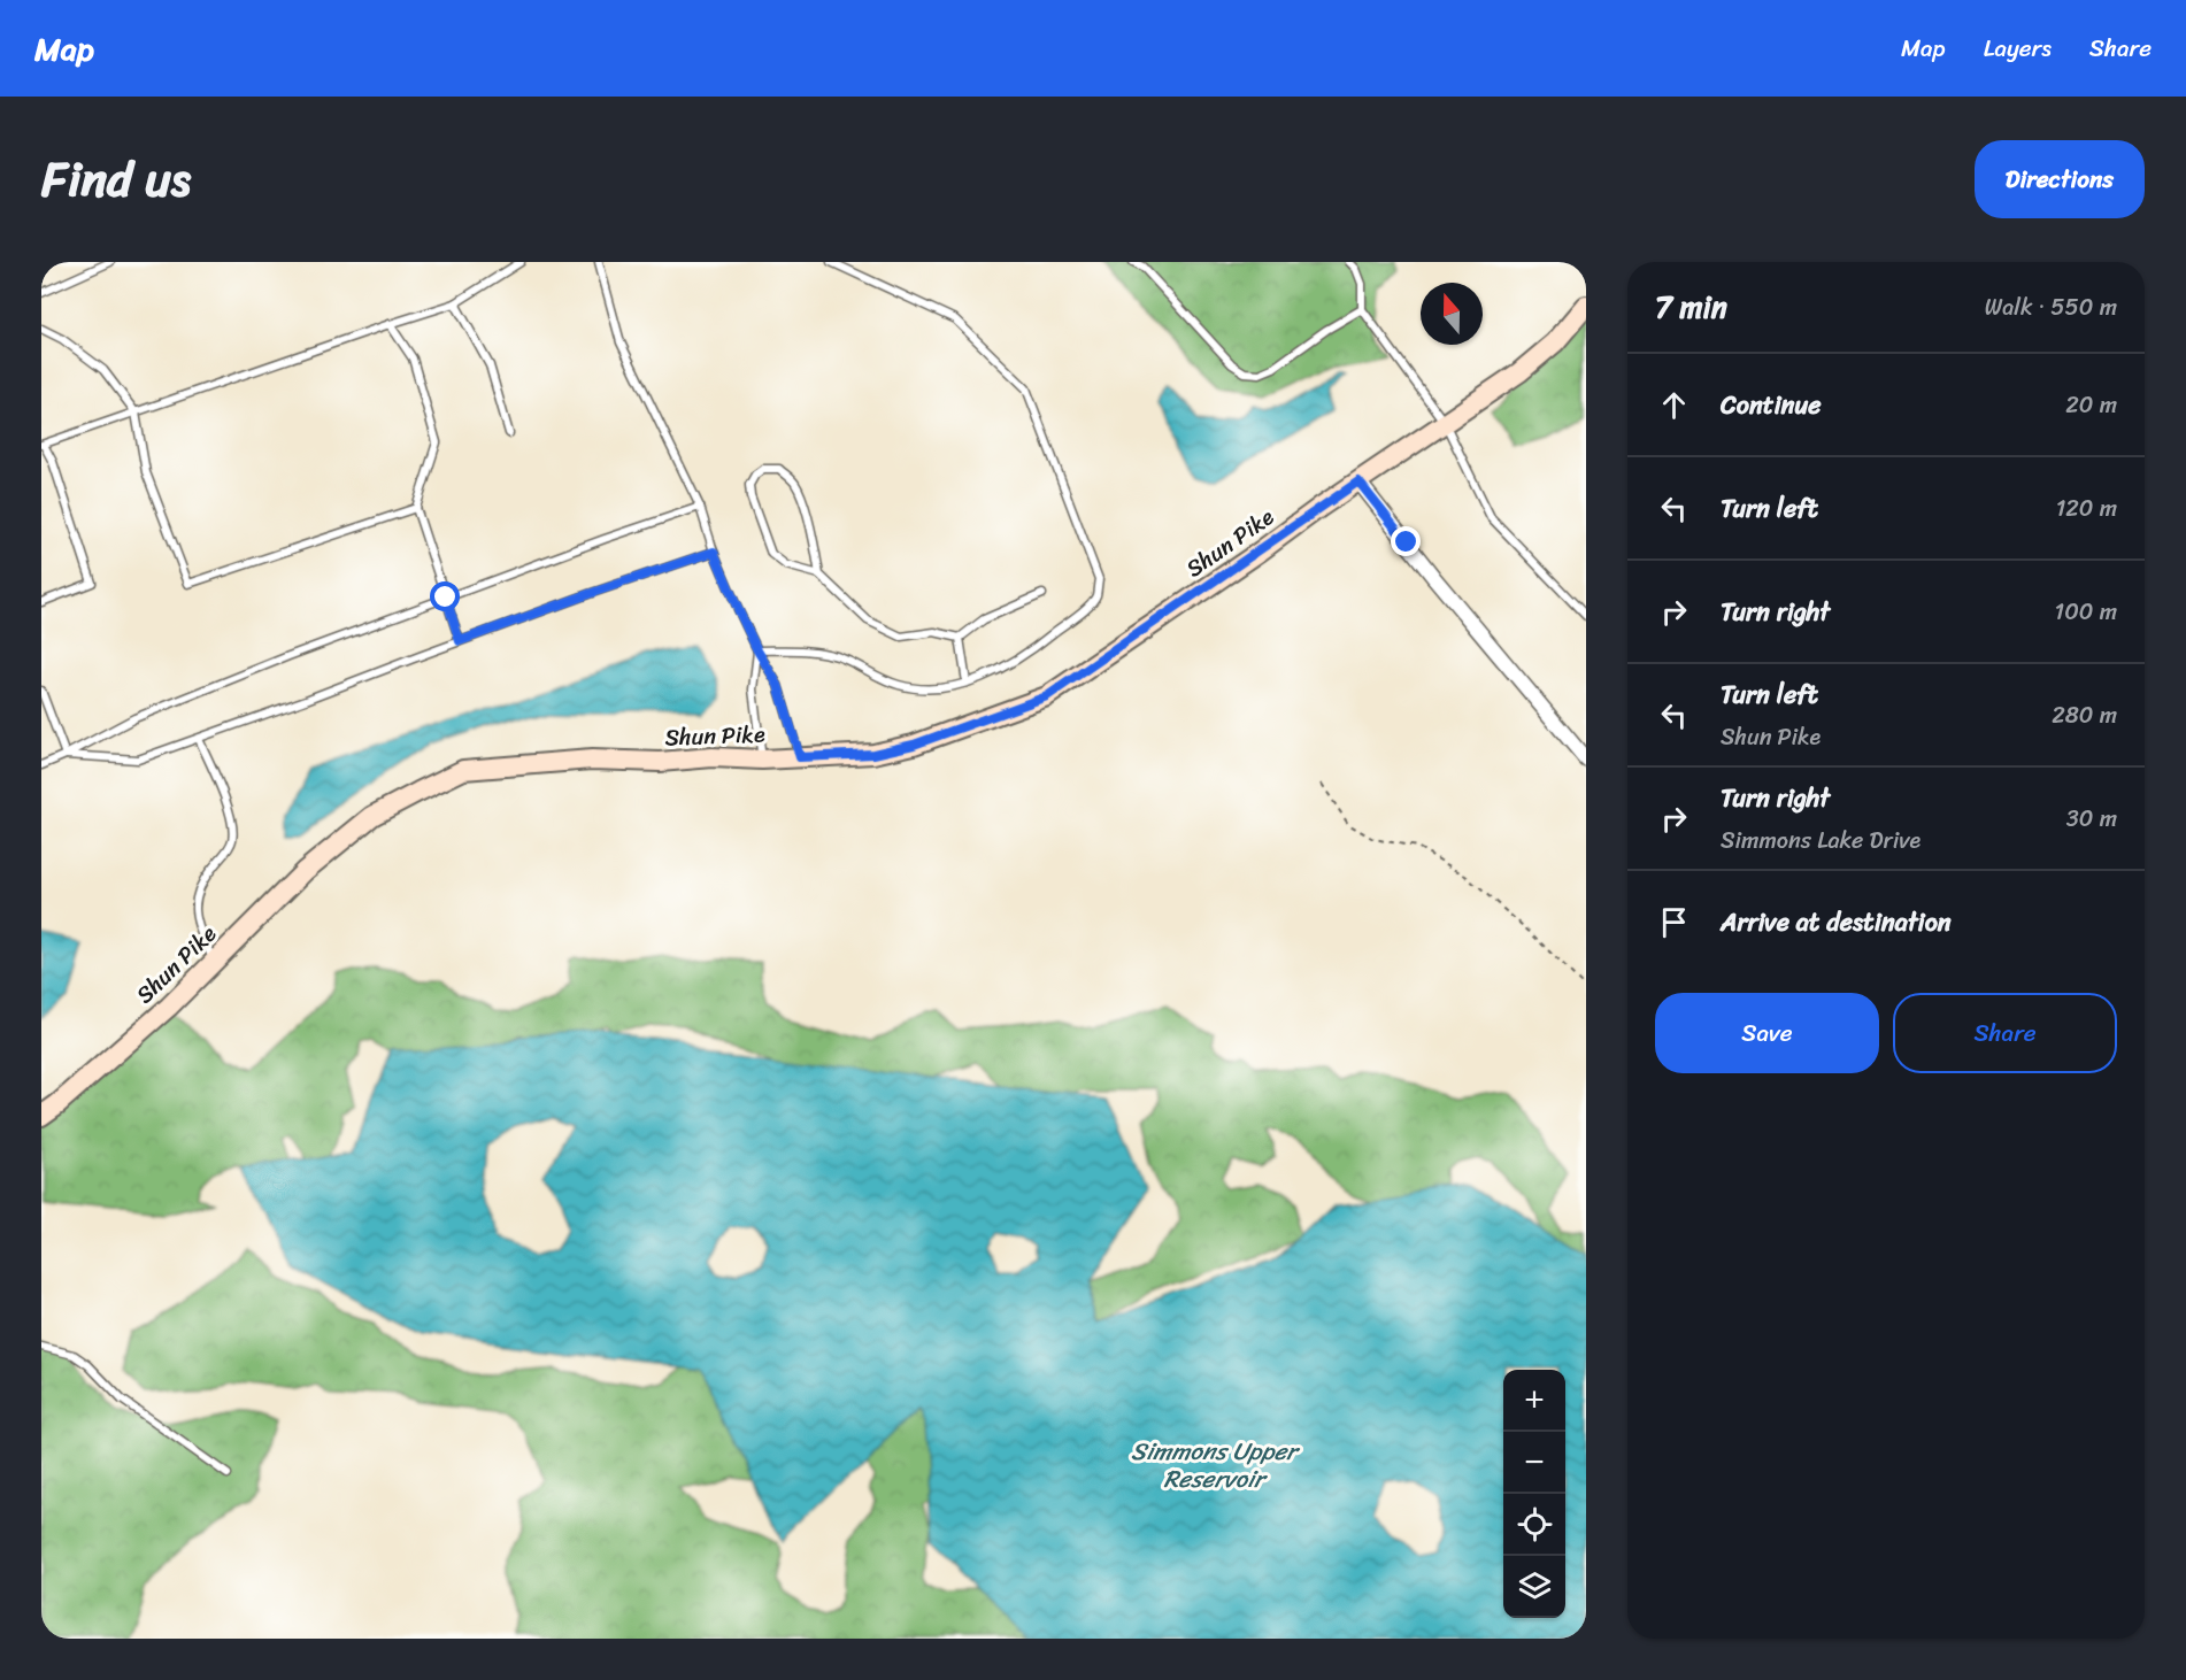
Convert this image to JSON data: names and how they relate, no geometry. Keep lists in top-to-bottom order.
{
  "streets": {
    "main road": ["Shun Pike"]
  },
  "water": ["Simmons Upper Reservoir"],
  "north": "top",
  "page": {
    "header": "Map",
    "nav": ["Map", "Layers", "Share"],
    "title": "Find us",
    "buttons": [
      "Directions",
      ["Save", "Share"]
    ],
    "heading": ["7 min", "Walk · 550 m"],
    "list": [
      ["Continue", "20 m"],
      ["Turn left", "120 m"],
      ["Turn right", "100 m"],
      ["Turn left", "Shun Pike", "280 m"],
      ["Turn right", "Simmons Lake Drive", "30 m"],
      "Arrive at destination"
    ],
    "map_buttons": ["+", "−"]
  }
}
